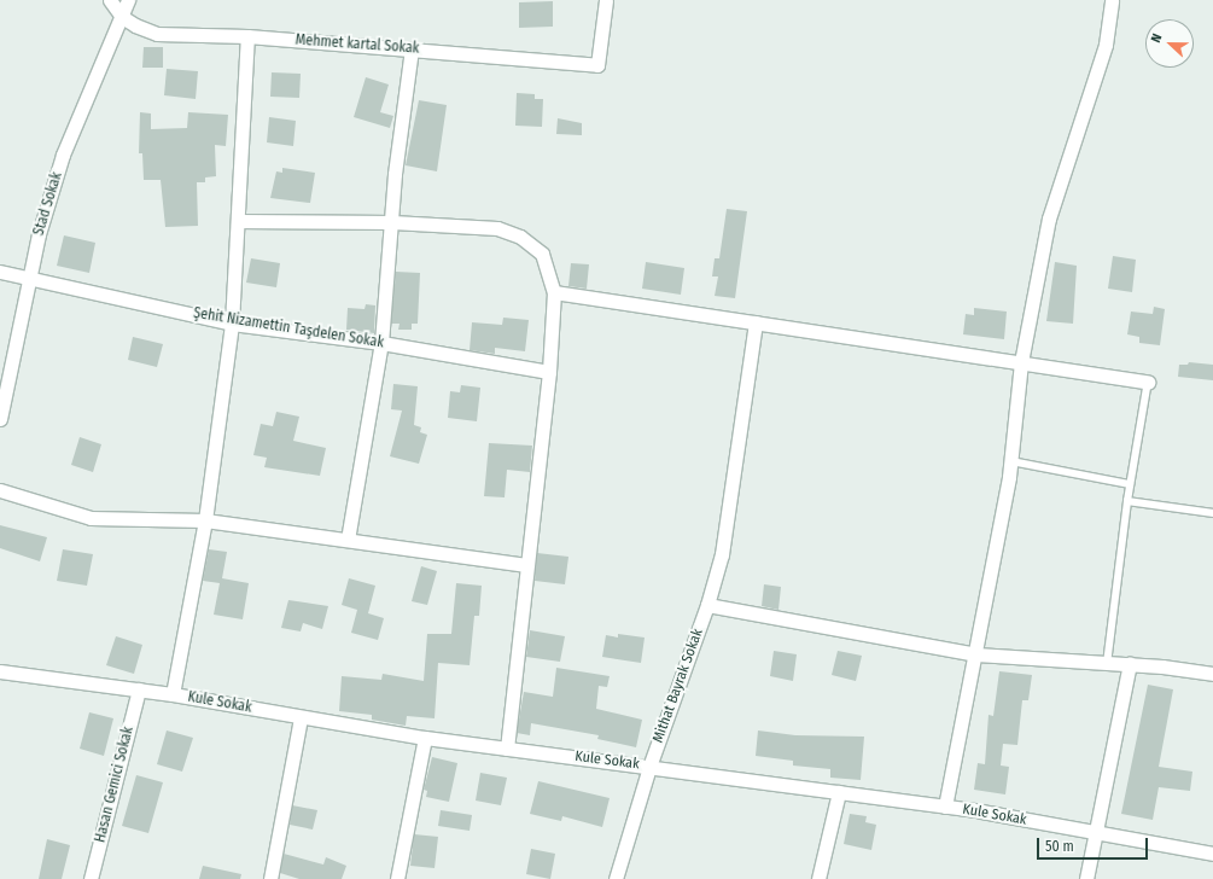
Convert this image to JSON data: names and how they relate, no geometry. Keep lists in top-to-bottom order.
{
  "streets": {
    "street": [
      "Mehmet kartal Sokak",
      "Stad Sokak",
      "Şehit Nizamettin Taşdelen Sokak",
      "Mithat Bayrak Sokak",
      "Kule Sokak",
      "Hasan Gemici Sokak"
    ]
  },
  "crossings": [
    ["Mehmet kartal Sokak", "Stad Sokak"],
    ["Stad Sokak", "Şehit Nizamettin Taşdelen Sokak"],
    ["Mithat Bayrak Sokak", "Kule Sokak"],
    ["Kule Sokak", "Hasan Gemici Sokak"]
  ],
  "scale_bar": "50 m",
  "north": "left"
}
